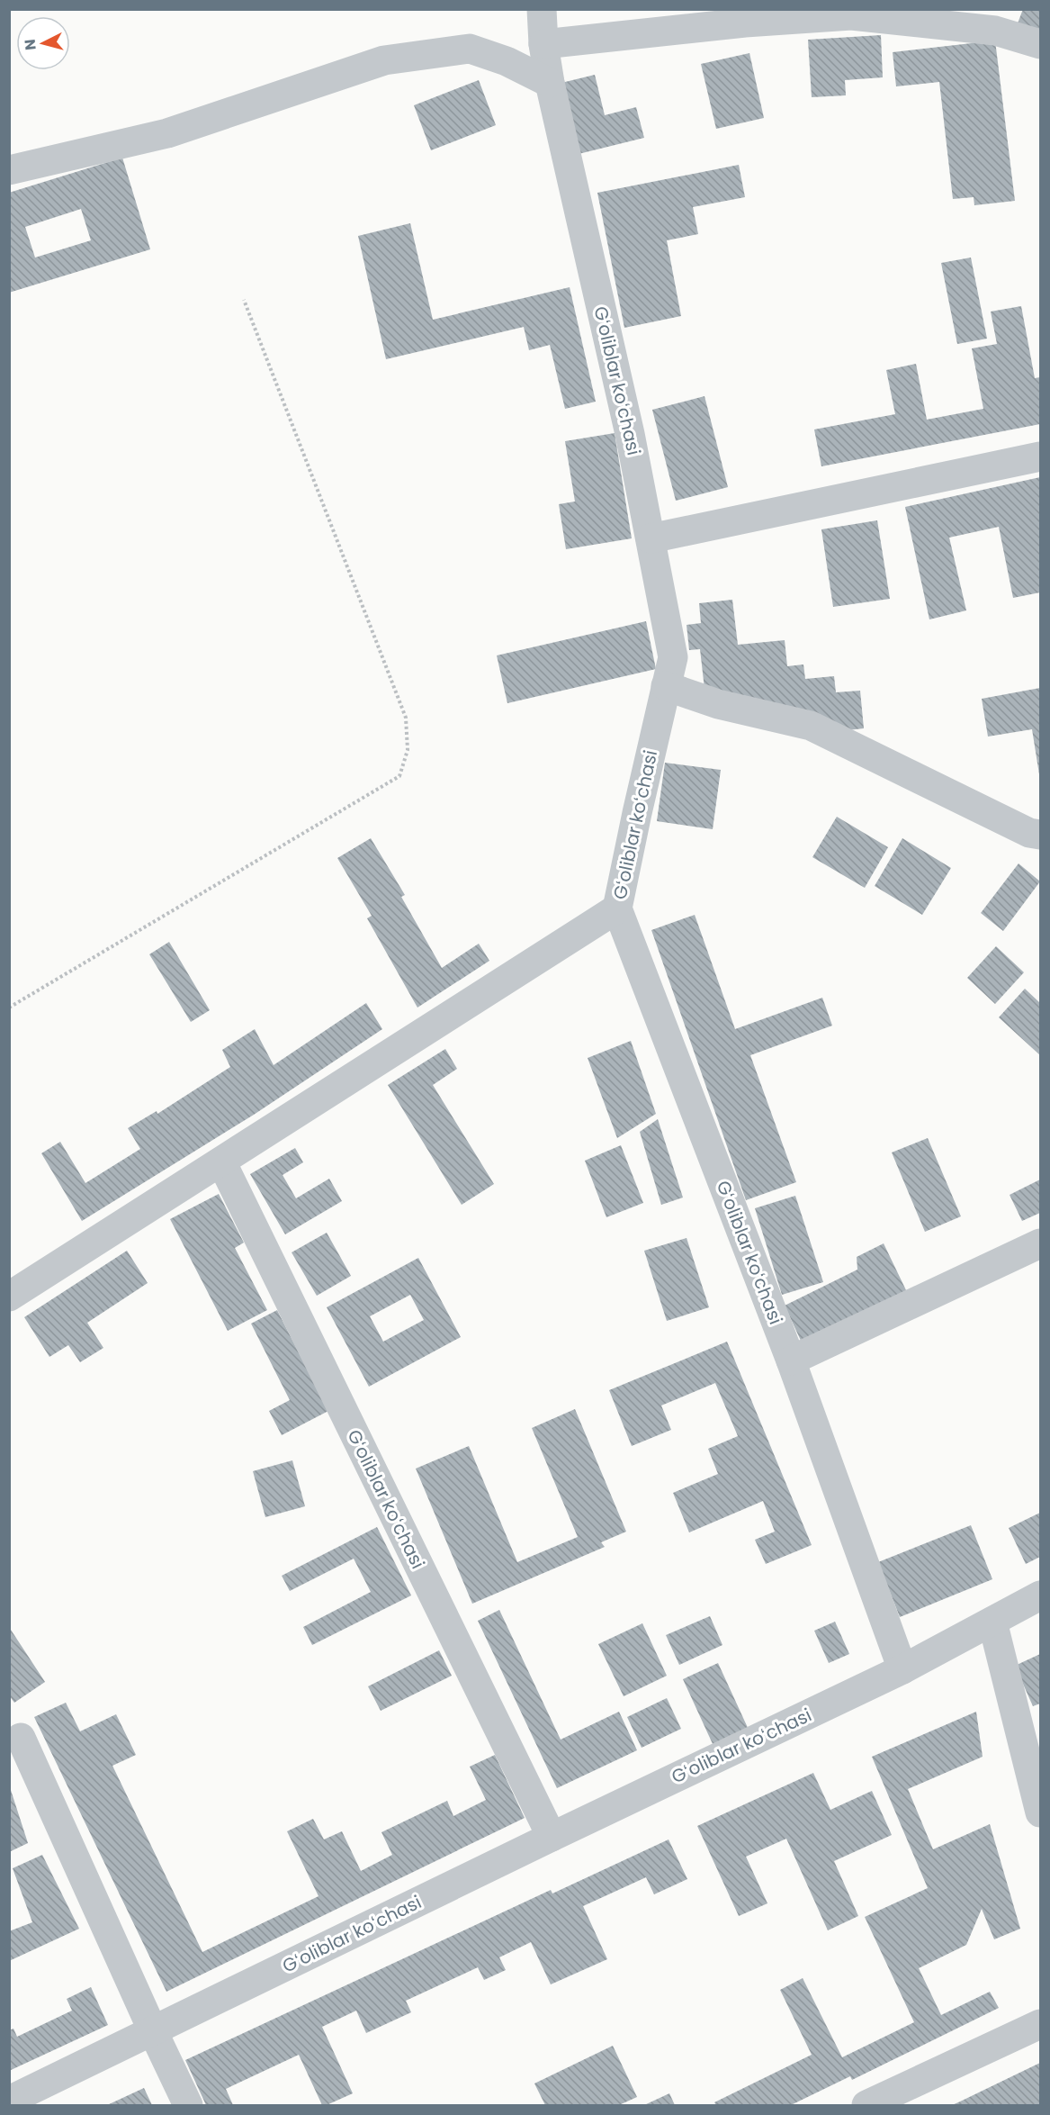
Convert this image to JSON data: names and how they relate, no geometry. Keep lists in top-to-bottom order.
{
  "streets": {
    "street": ["Gʻoliblar koʻchasi"]
  },
  "north": "left"
}
